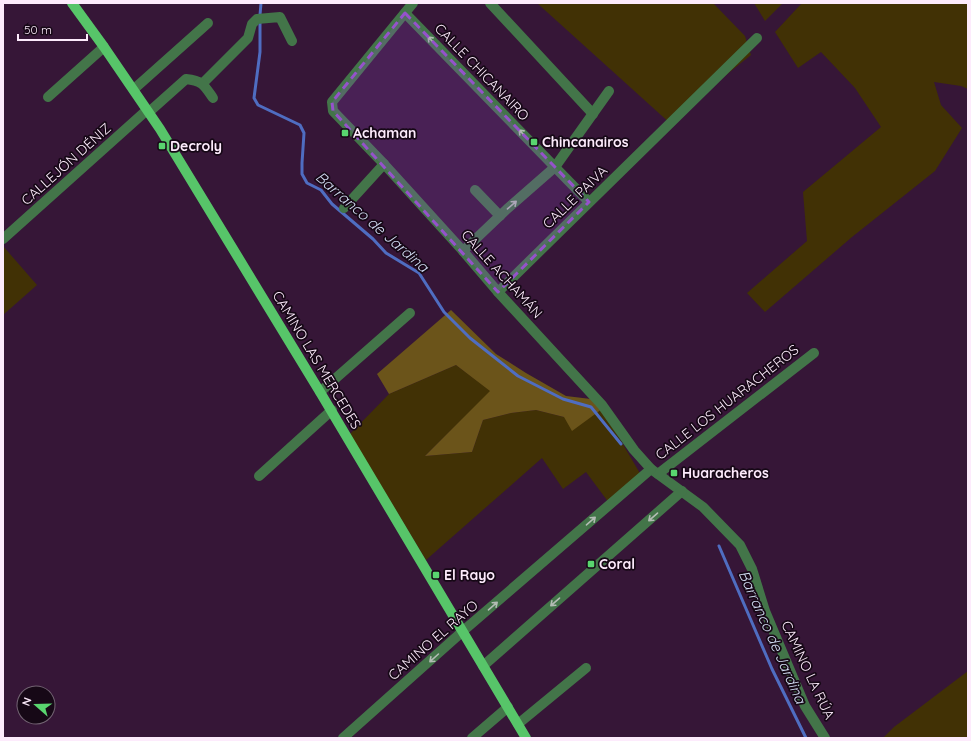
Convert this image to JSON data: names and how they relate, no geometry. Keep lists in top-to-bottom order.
{
  "streets": {
    "main road": ["CAMINO LAS MERCEDES"],
    "street": [
      "CALLE CHICANAIRO",
      "CALLEJÓN DÉNIZ",
      "CALLE PAIVA",
      "CALLE ACHAMÁN",
      "CALLE LOS HUARACHEROS",
      "CAMINO EL RAYO",
      "CAMINO LA RÚA"
    ]
  },
  "crossings": [
    ["CALLE CHICANAIRO", "CALLE PAIVA"],
    ["CALLE CHICANAIRO", "CALLE ACHAMÁN"],
    ["CALLEJÓN DÉNIZ", "CAMINO LAS MERCEDES"],
    ["CALLE PAIVA", "CALLE ACHAMÁN"],
    ["CALLE ACHAMÁN", "CALLE LOS HUARACHEROS"],
    ["CALLE ACHAMÁN", "CAMINO EL RAYO"],
    ["CALLE ACHAMÁN", "CAMINO LA RÚA"],
    ["CAMINO LAS MERCEDES", "CAMINO EL RAYO"],
    ["CALLE LOS HUARACHEROS", "CAMINO EL RAYO"],
    ["CALLE LOS HUARACHEROS", "CAMINO LA RÚA"],
    ["CAMINO EL RAYO", "CAMINO LA RÚA"]
  ],
  "water": ["Barranco de Jardina"],
  "places": {
    "transit": [
      "Achaman",
      "Chincanairos",
      "Decroly",
      "Huaracheros",
      "Coral",
      "El Rayo"
    ]
  },
  "scale_bar": "50 m",
  "north": "left"
}
